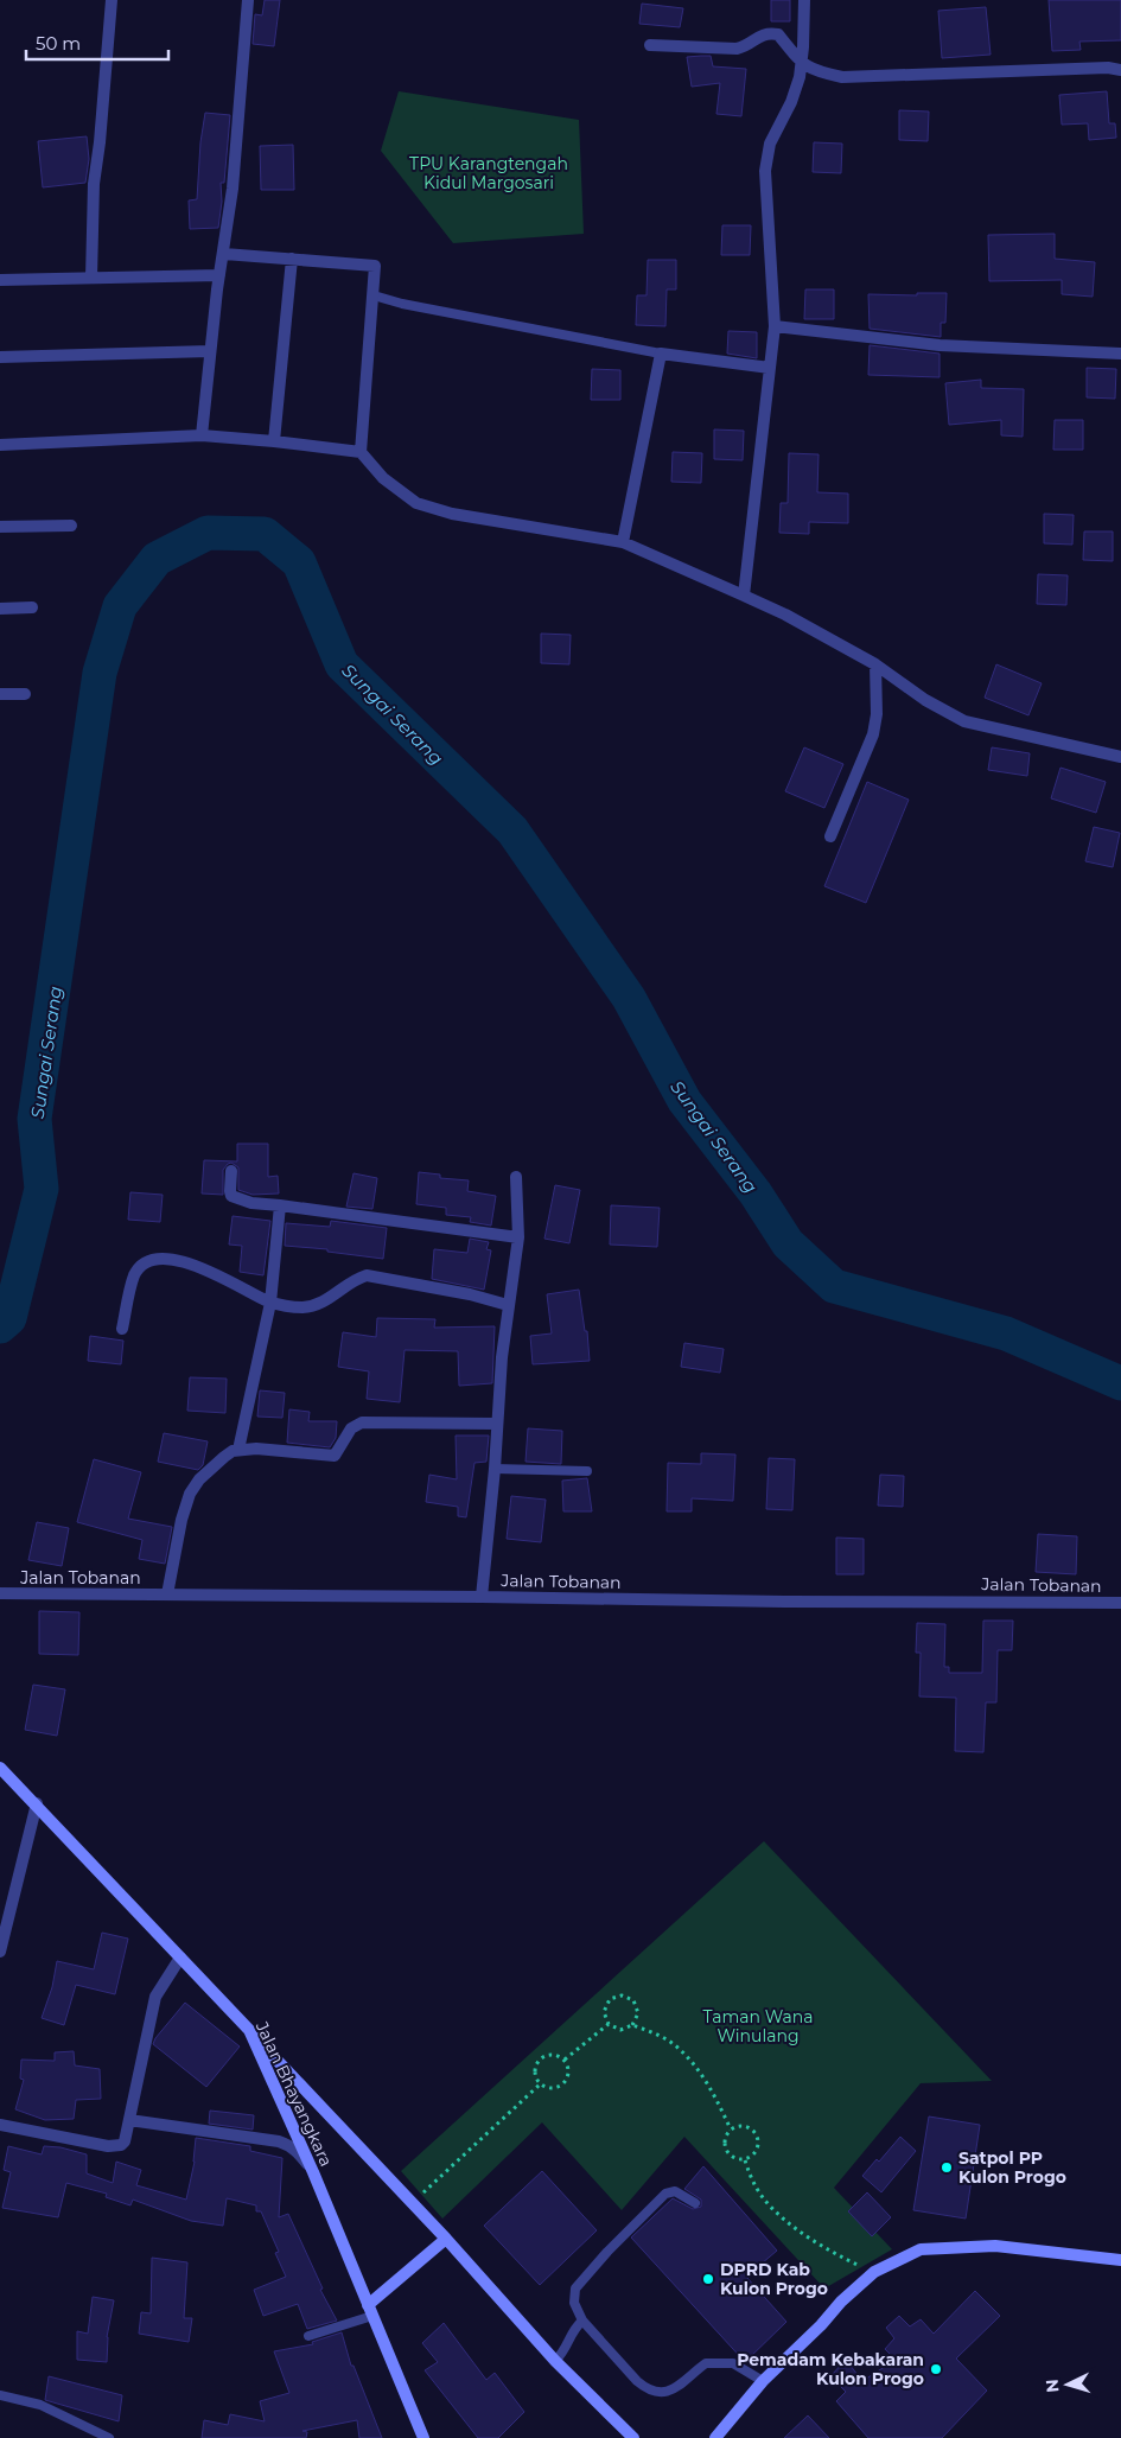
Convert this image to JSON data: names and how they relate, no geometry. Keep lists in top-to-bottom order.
{
  "streets": {
    "main road": ["Jalan Bhayangkara"],
    "street": ["Jalan Tobanan"]
  },
  "water": ["Sungai Serang"],
  "parks": ["TPU Karangtengah Kidul Margosari", "Taman Wana Winulang"],
  "places": ["Satpol PP Kulon Progo", "DPRD Kab Kulon Progo", "Pemadam Kebakaran Kulon Progo"],
  "scale_bar": "50 m",
  "north": "left"
}
